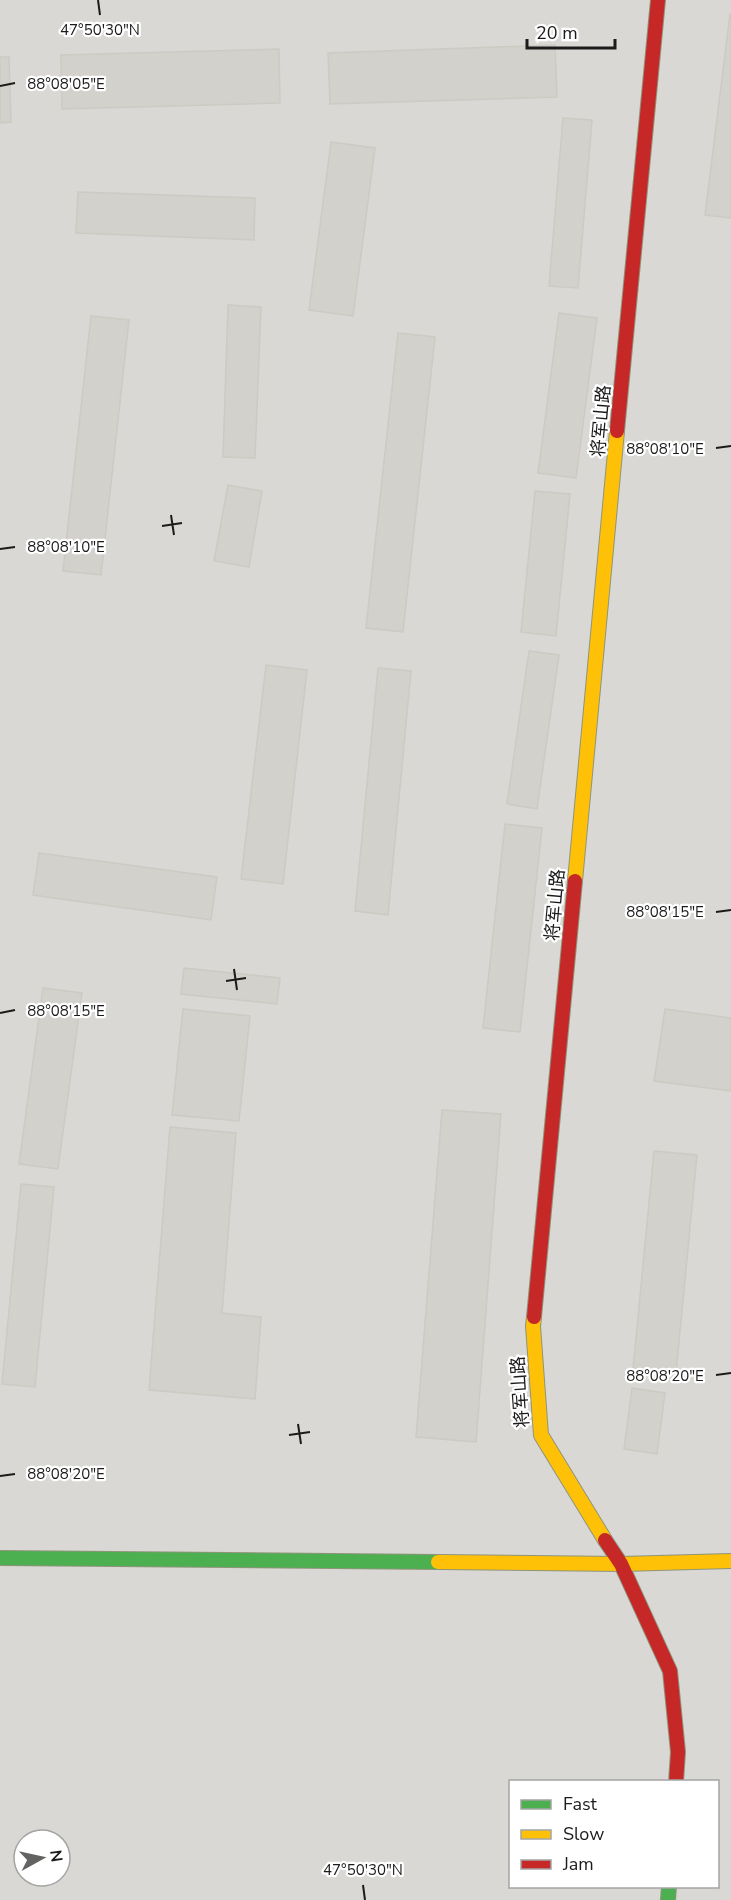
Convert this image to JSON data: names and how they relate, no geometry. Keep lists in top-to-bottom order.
{
  "streets": {
    "street": ["将军山路"]
  },
  "legend": ["Fast", "Slow", "Jam"],
  "scale_bar": "20 m",
  "north": "right",
  "coordinates": [
    "47°50'30\"N",
    "88°08'05\"E",
    "88°08'10\"E",
    "88°08'15\"E",
    "88°08'20\"E"
  ]
}
